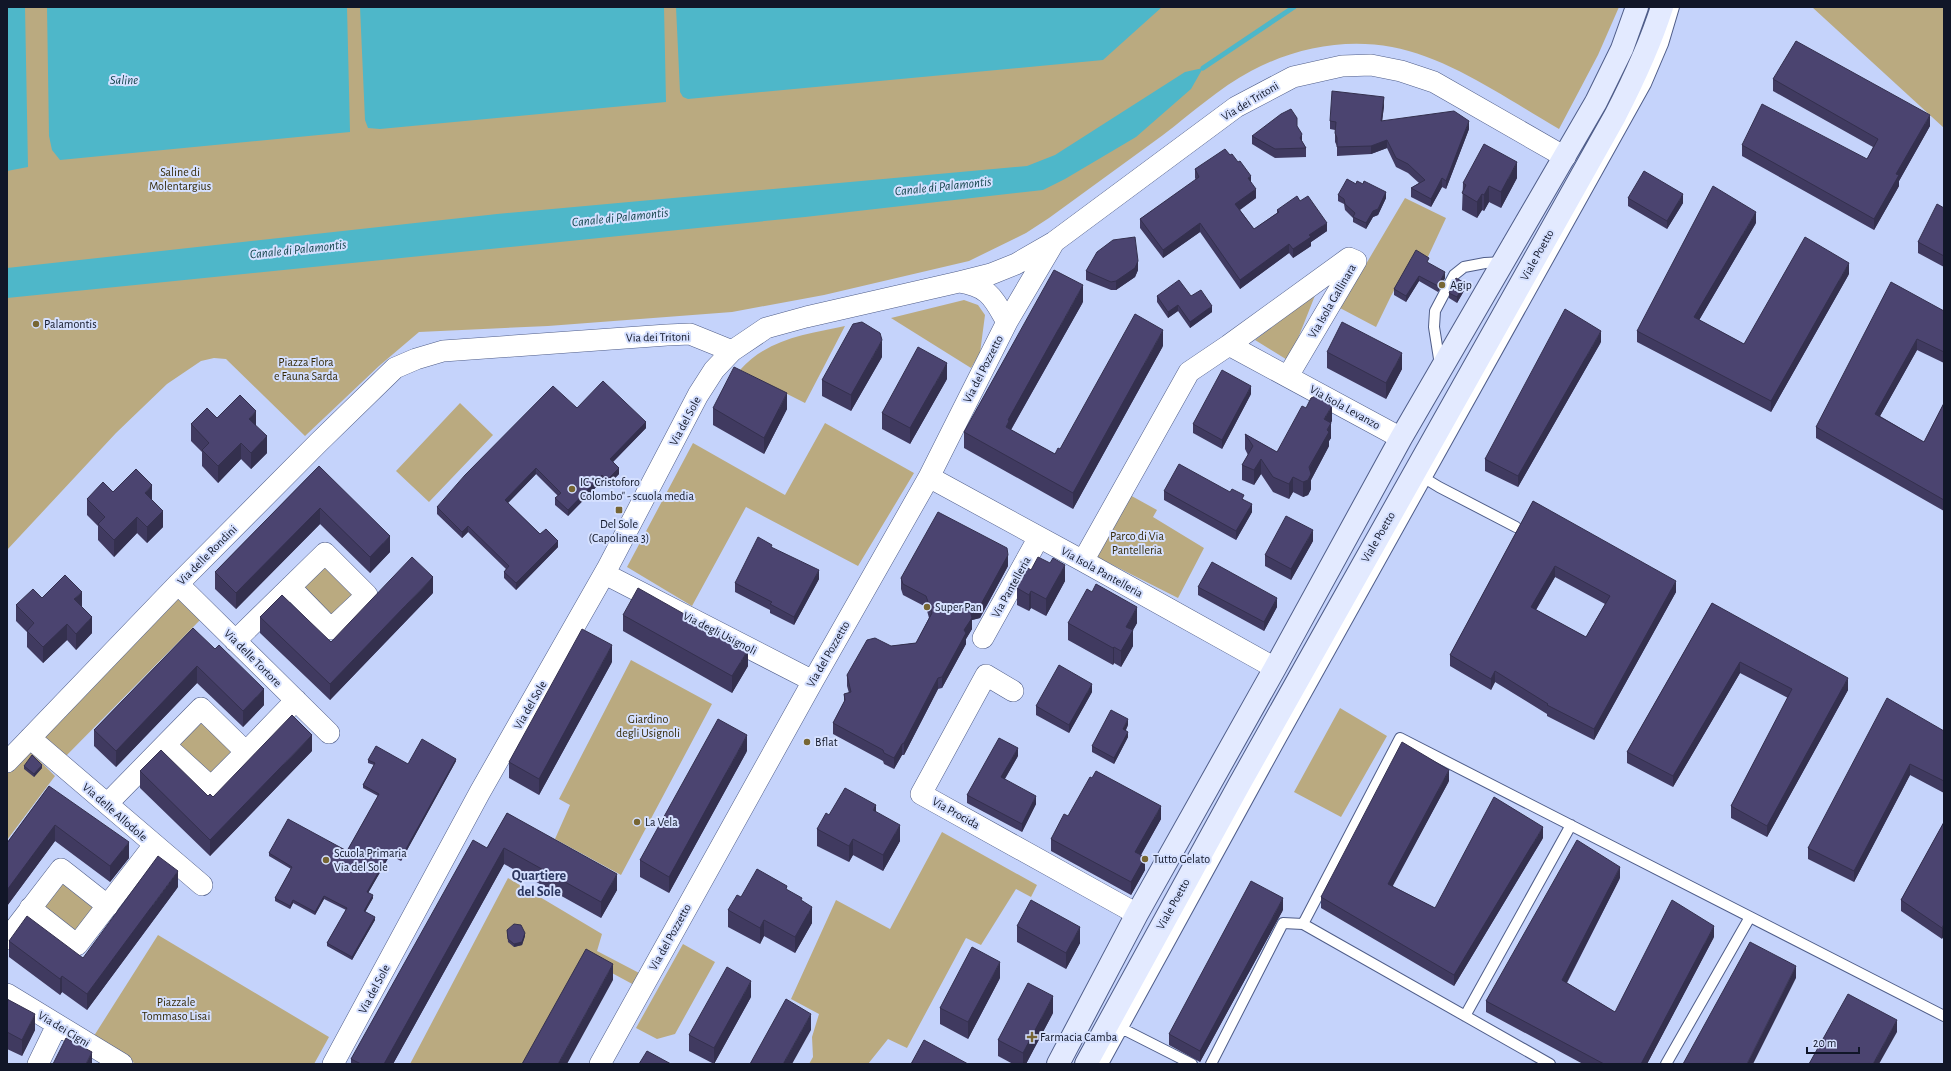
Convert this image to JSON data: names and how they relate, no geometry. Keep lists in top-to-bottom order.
{
  "streets": {
    "main road": ["Viale Poetto"],
    "street": [
      "Via dei Tritoni",
      "Via Isola Gallinara",
      "Via del Pozzetto",
      "Via Isola Levanzo",
      "Via del Sole",
      "Via delle Rondini",
      "Via Isola Pantelleria",
      "Via Pantelleria",
      "Via degli Usignoli",
      "Via delle Tortore",
      "Via delle Allodole",
      "Via Procida",
      "Via dei Cigni"
    ]
  },
  "crossings": [
    ["Via dei Tritoni", "Viale Poetto"],
    ["Via dei Tritoni", "Via del Pozzetto"],
    ["Via dei Tritoni", "Via del Sole"],
    ["Via dei Tritoni", "Via delle Rondini"],
    ["Viale Poetto", "Via Isola Levanzo"],
    ["Viale Poetto", "Via Isola Pantelleria"],
    ["Viale Poetto", "Via Procida"],
    ["Via Isola Gallinara", "Via Isola Levanzo"],
    ["Via Isola Gallinara", "Via Isola Pantelleria"],
    ["Via del Pozzetto", "Via Isola Pantelleria"],
    ["Via del Pozzetto", "Via degli Usignoli"],
    ["Via del Sole", "Via degli Usignoli"],
    ["Via delle Rondini", "Via delle Tortore"],
    ["Via delle Rondini", "Via delle Allodole"],
    ["Via Isola Pantelleria", "Via Pantelleria"]
  ],
  "districts": ["Quartiere del Sole"],
  "water": ["Saline", "Canale di Palamontis"],
  "parks": [
    "Saline di Molentargius",
    "Piazza Flora e Fauna Sarda",
    "Parco di Via Pantelleria",
    "Giardino degli Usignoli",
    "Piazzale Tommaso Lisai"
  ],
  "places": {
    "other": [
      "Agip",
      "Palamontis",
      "IC \"Cristoforo Colombo\" - scuola media",
      "Super Pan",
      "Bflat",
      "La Vela",
      "Tutto Gelato",
      "Scuola Primaria Via del Sole"
    ],
    "transit": ["Del Sole (Capolinea 3)"],
    "health": ["Farmacia Camba"]
  },
  "scale_bar": "20 m"
}
